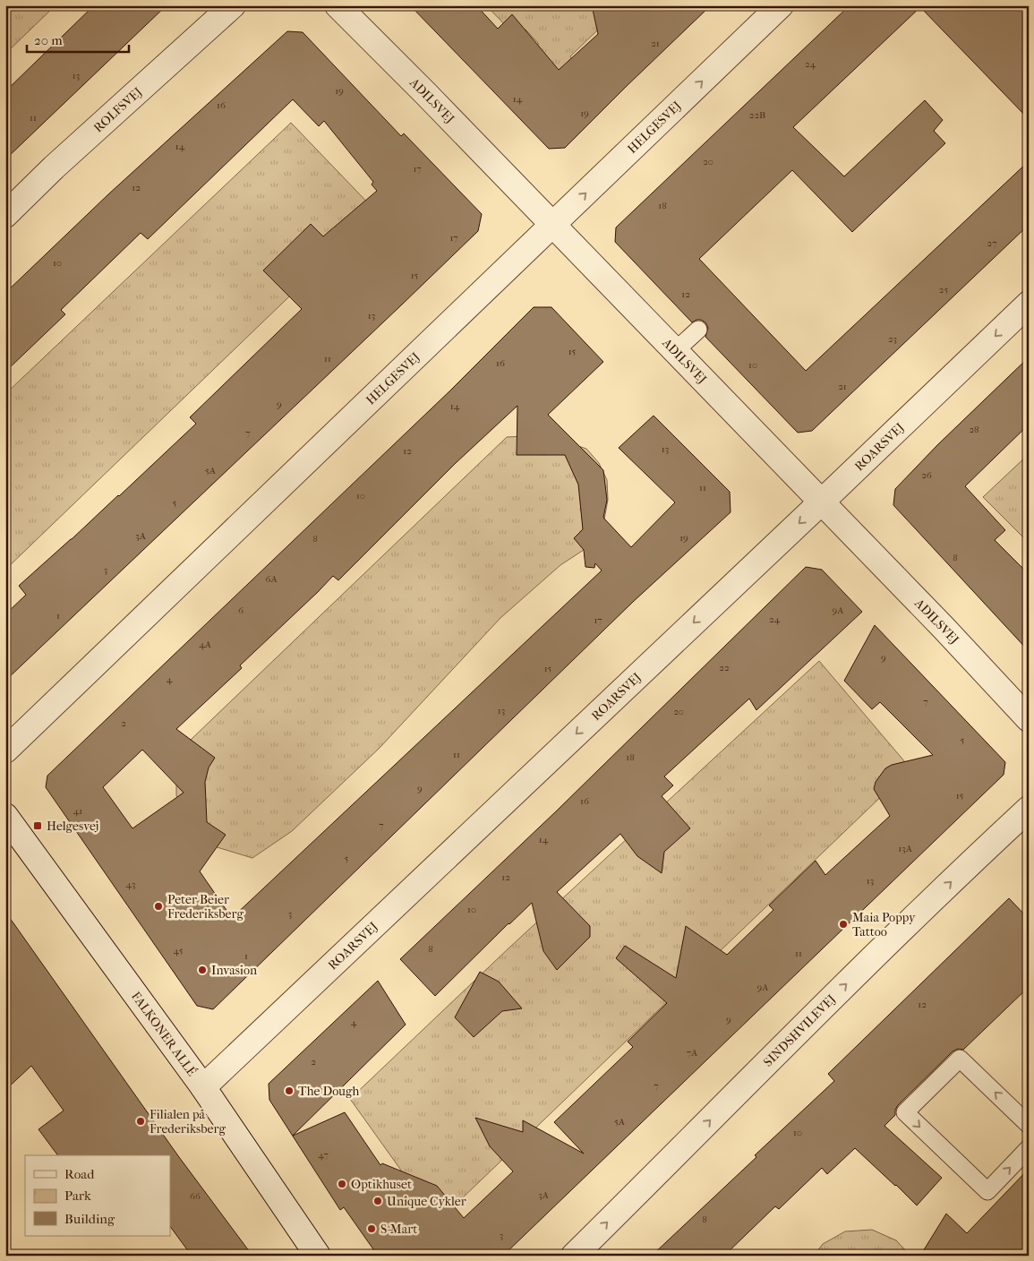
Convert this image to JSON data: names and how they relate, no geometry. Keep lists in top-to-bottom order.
{
  "streets": {
    "street": [
      "ADILSVEJ",
      "ROLFSVEJ",
      "HELGESVEJ",
      "ROARSVEJ",
      "SINDSHVILEVEJ",
      "FALKONER ALLÉ"
    ]
  },
  "crossings": [
    ["ADILSVEJ", "HELGESVEJ"],
    ["ADILSVEJ", "ROARSVEJ"],
    ["ROARSVEJ", "FALKONER ALLÉ"]
  ],
  "one_way": ["ROARSVEJ", "SINDSHVILEVEJ"],
  "places": {
    "transit": ["Helgesvej"],
    "other": [
      "Peter Beier Frederiksberg",
      "Maia Poppy Tattoo",
      "Invasion",
      "The Dough",
      "Filialen på Frederiksberg",
      "Optikhuset",
      "Unique Cykler",
      "S-Mart"
    ]
  },
  "house_numbers": [
    "21",
    "24",
    "13",
    "19",
    "14",
    "16",
    "19",
    "22B",
    "11",
    "14",
    "20",
    "17",
    "12",
    "18",
    "17",
    "27",
    "10",
    "15",
    "25",
    "12",
    "13",
    "23",
    "15",
    "11",
    "16",
    "10",
    "21",
    "9",
    "14",
    "28",
    "7",
    "13",
    "12",
    "5A",
    "26",
    "11",
    "10",
    "5",
    "3A",
    "19",
    "8",
    "8",
    "3",
    "6A",
    "6",
    "9A",
    "1",
    "24",
    "17",
    "4A",
    "9",
    "22",
    "15",
    "4",
    "7",
    "13",
    "20",
    "2",
    "5",
    "11",
    "18",
    "9",
    "15",
    "16",
    "41",
    "7",
    "14",
    "13A",
    "5",
    "12",
    "13",
    "43",
    "10",
    "3",
    "8",
    "45",
    "11",
    "1",
    "9A",
    "12",
    "9",
    "4",
    "7A",
    "2",
    "7",
    "5A",
    "10",
    "47",
    "3A",
    "66",
    "8",
    "3"
  ],
  "legend": ["Road", "Park", "Building"],
  "scale_bar": "20 m"
}
